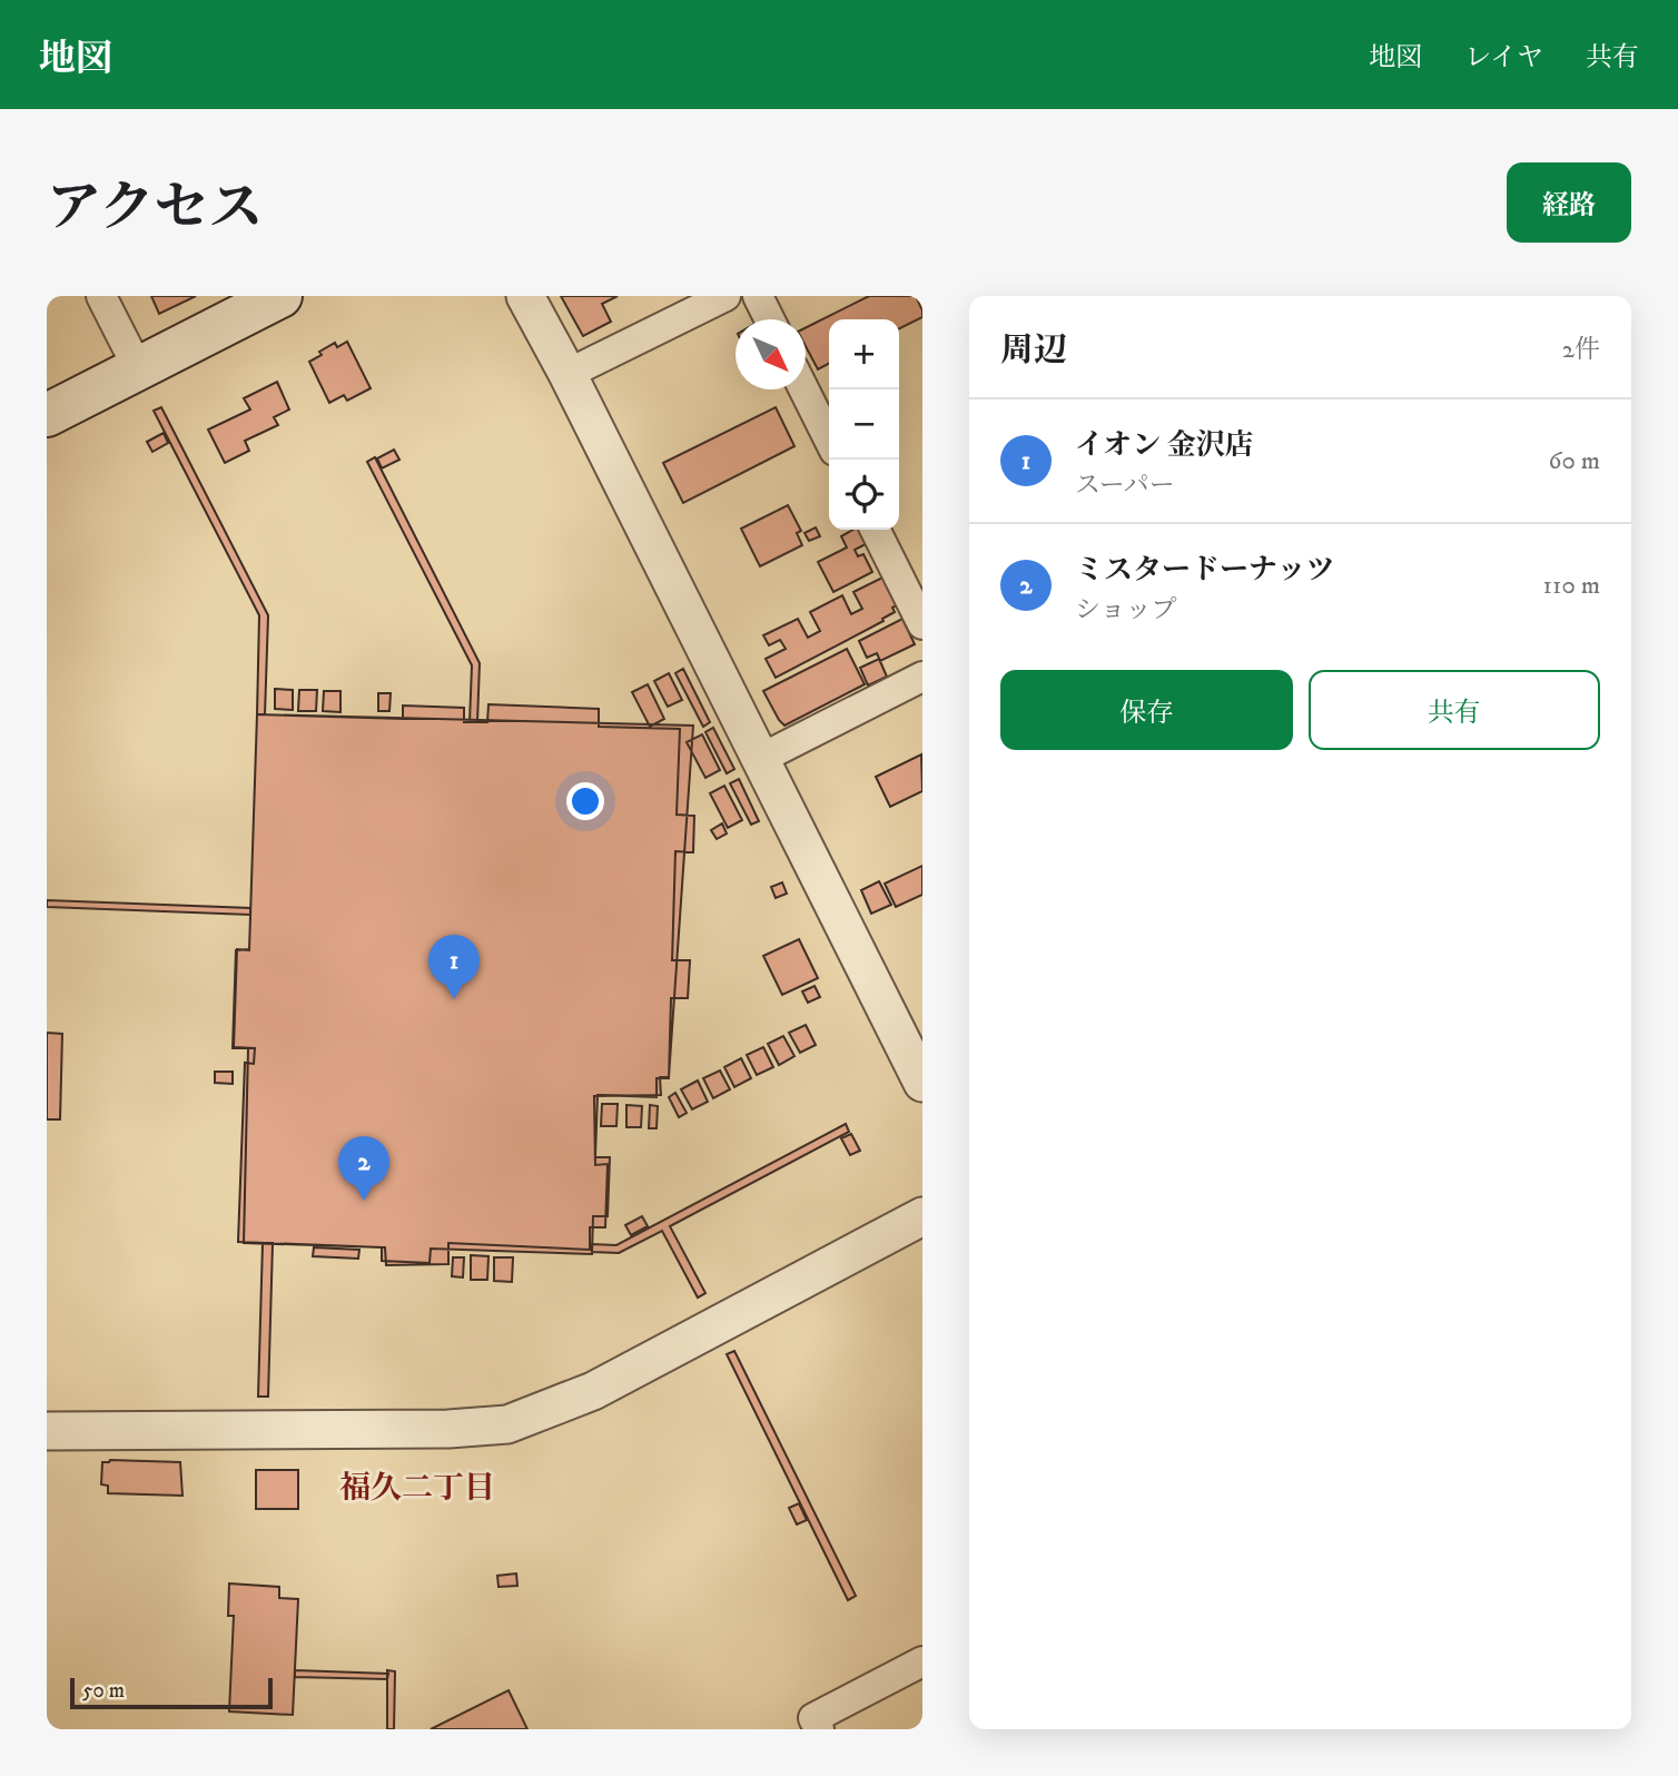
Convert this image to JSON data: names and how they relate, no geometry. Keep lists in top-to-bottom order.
{
  "districts": ["福久二丁目"],
  "scale_bar": "50 m",
  "north": "bottom right",
  "page": {
    "header": "地図",
    "nav": ["地図", "レイヤ", "共有"],
    "title": "アクセス",
    "buttons": [
      "経路",
      ["保存", "共有"]
    ],
    "heading": ["周辺", "2件"],
    "map_buttons": ["+", "−"],
    "list": [
      {
        "mark": "1",
        "name": "イオン 金沢店",
        "note": "スーパー",
        "value": "60 m"
      },
      {
        "mark": "2",
        "name": "ミスタードーナッツ",
        "note": "ショップ",
        "value": "110 m"
      }
    ],
    "pins": ["1", "2"],
    "scale": "50 m"
  }
}
